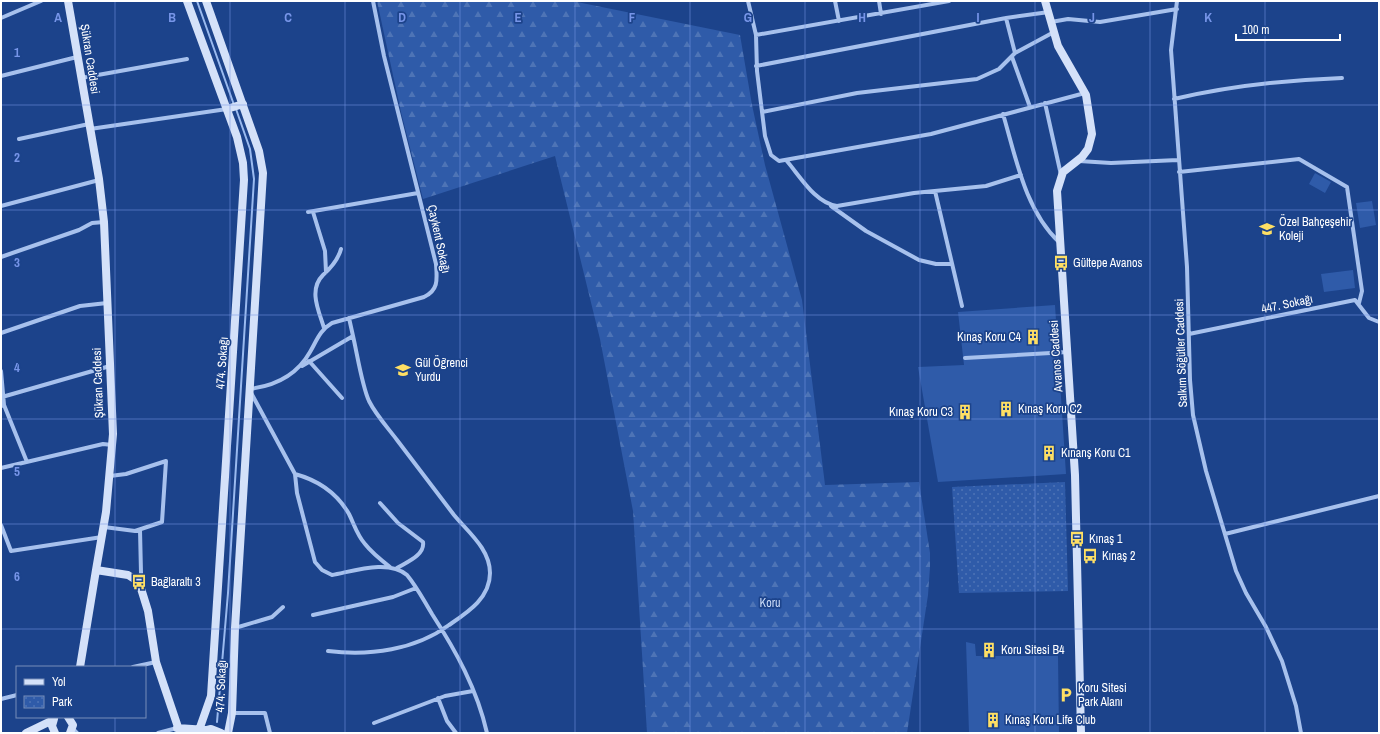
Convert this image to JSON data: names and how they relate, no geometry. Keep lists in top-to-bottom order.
{
  "streets": {
    "street": [
      "Şükran Caddesi",
      "Çaykent Sokağı",
      "447. Sokağı",
      "Salkım Söğütler Caddesi",
      "Avanos Caddesi",
      "474. Sokağı"
    ]
  },
  "crossings": [
    ["447. Sokağı", "Salkım Söğütler Caddesi"]
  ],
  "parks": ["Koru"],
  "places": {
    "school or university": ["Özel Bahçeşehir Koleji", "Gül Öğrenci Yurdu"],
    "bus stop": [
      "Gültepe Avanos",
      "Kınaş 1",
      "Kınaş 2",
      "Bağlaraltı 3"
    ],
    "building": [
      "Kınaş Koru C4",
      "Kınaş Koru C2",
      "Kınaş Koru C3",
      "Kınanş Koru C1",
      "Koru Sitesi B4",
      "Kınaş Koru Life Club"
    ],
    "parking": ["Koru Sitesi Park Alanı"]
  },
  "legend": ["Yol", "Park"],
  "scale_bar": "100 m",
  "grid": {
    "columns": [
      "A",
      "B",
      "C",
      "D",
      "E",
      "F",
      "G",
      "H",
      "I",
      "J",
      "K"
    ],
    "rows": [
      "1",
      "2",
      "3",
      "4",
      "5",
      "6"
    ]
  }
}
